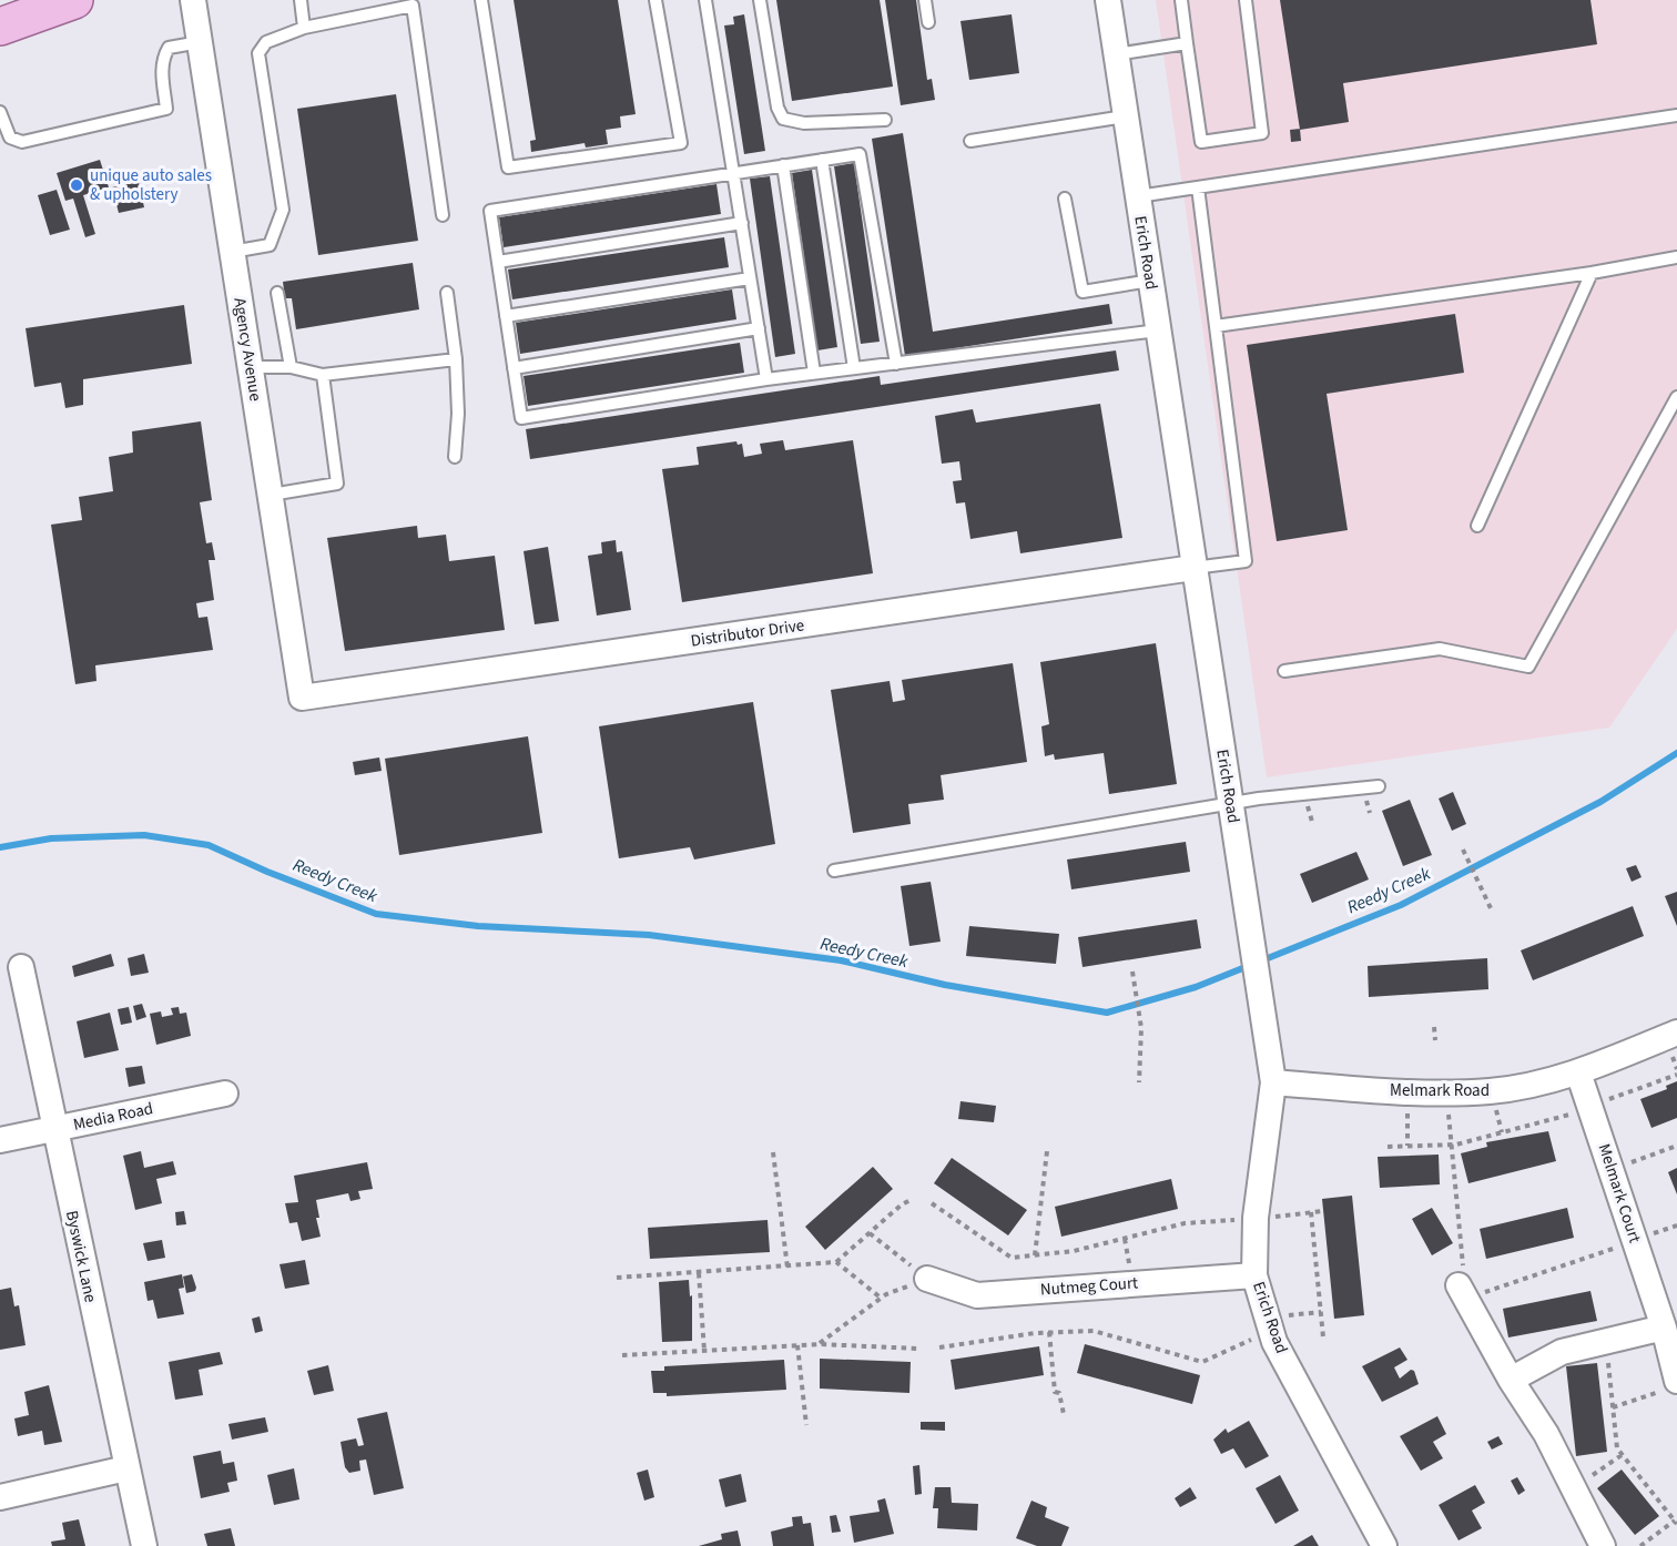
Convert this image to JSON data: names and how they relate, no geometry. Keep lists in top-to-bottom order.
{
  "streets": {
    "street": [
      "Erich Road",
      "Agency Avenue",
      "Distributor Drive",
      "Melmark Road",
      "Media Road",
      "Melmark Court",
      "Byswick Lane",
      "Nutmeg Court"
    ]
  },
  "crossings": [
    ["Erich Road", "Distributor Drive"],
    ["Erich Road", "Melmark Road"],
    ["Erich Road", "Nutmeg Court"],
    ["Agency Avenue", "Distributor Drive"],
    ["Melmark Road", "Melmark Court"],
    ["Media Road", "Byswick Lane"]
  ],
  "water": ["Reedy Creek"],
  "places": ["unique auto sales & upholstery"]
}
